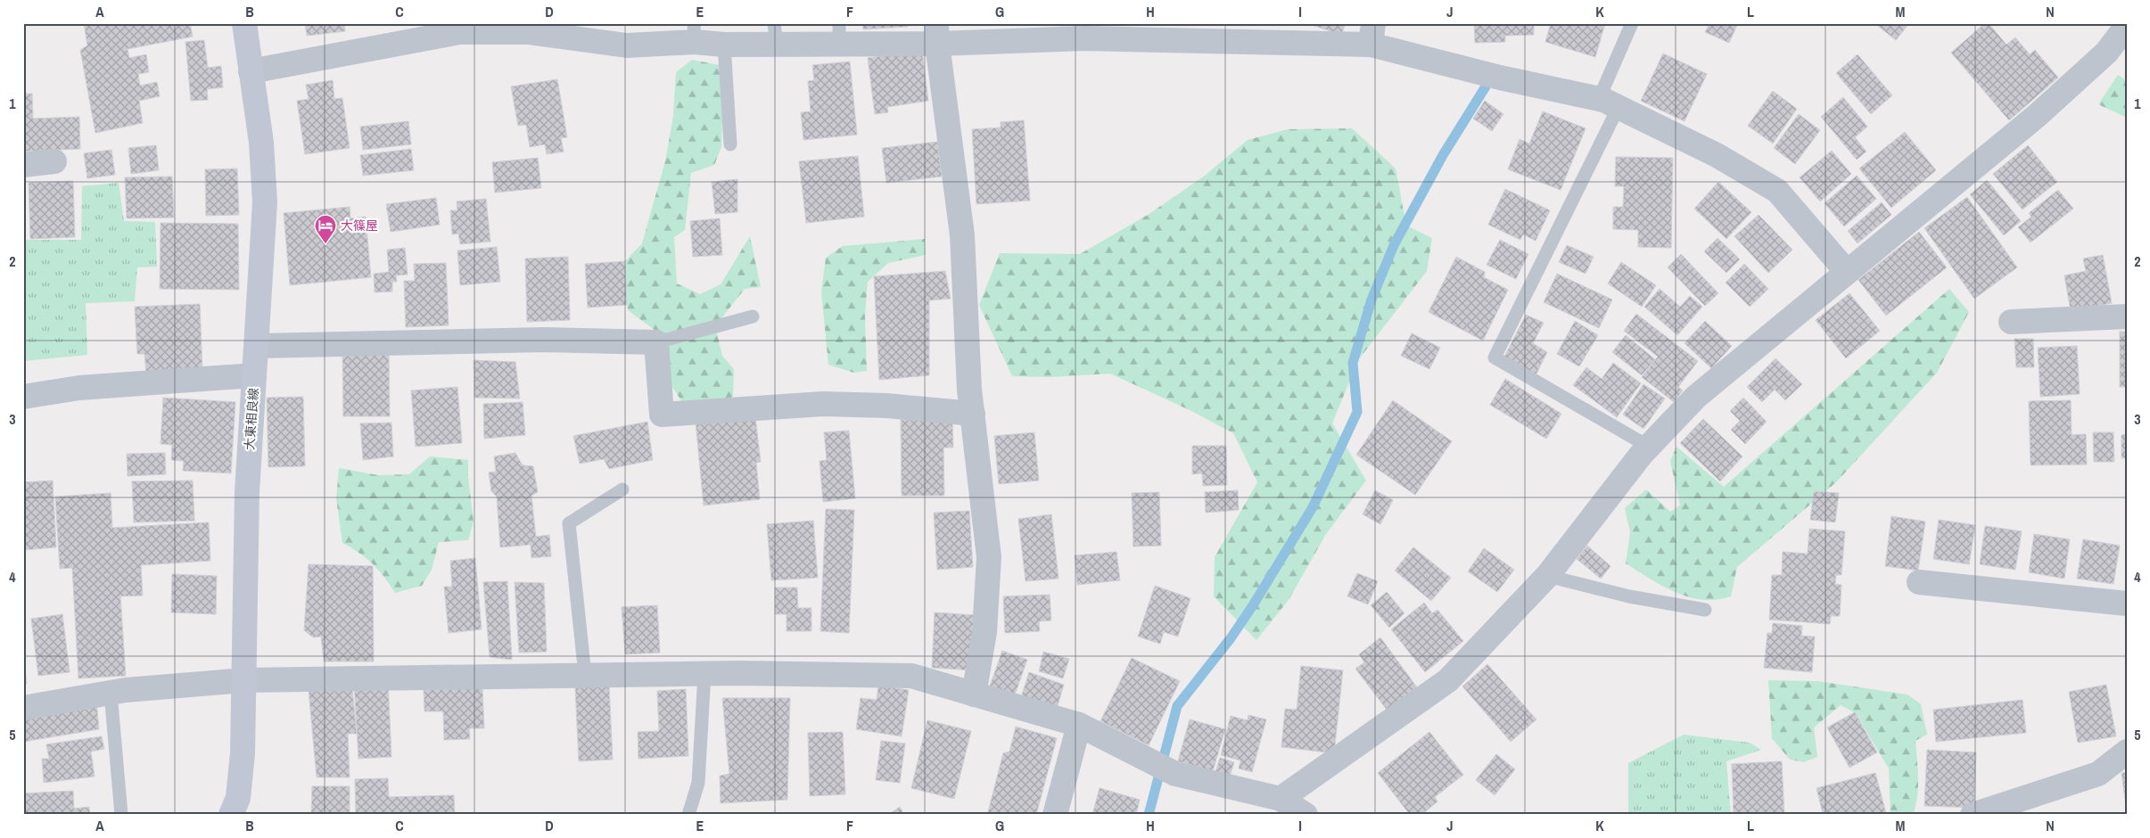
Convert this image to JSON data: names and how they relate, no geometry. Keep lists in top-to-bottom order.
{
  "streets": {
    "main road": ["大東相良線"]
  },
  "places": {
    "hotel": ["大篠屋"]
  },
  "grid": {
    "columns": [
      "A",
      "B",
      "C",
      "D",
      "E",
      "F",
      "G",
      "H",
      "I",
      "J",
      "K",
      "L",
      "M",
      "N"
    ],
    "rows": [
      "1",
      "2",
      "3",
      "4",
      "5"
    ]
  }
}
